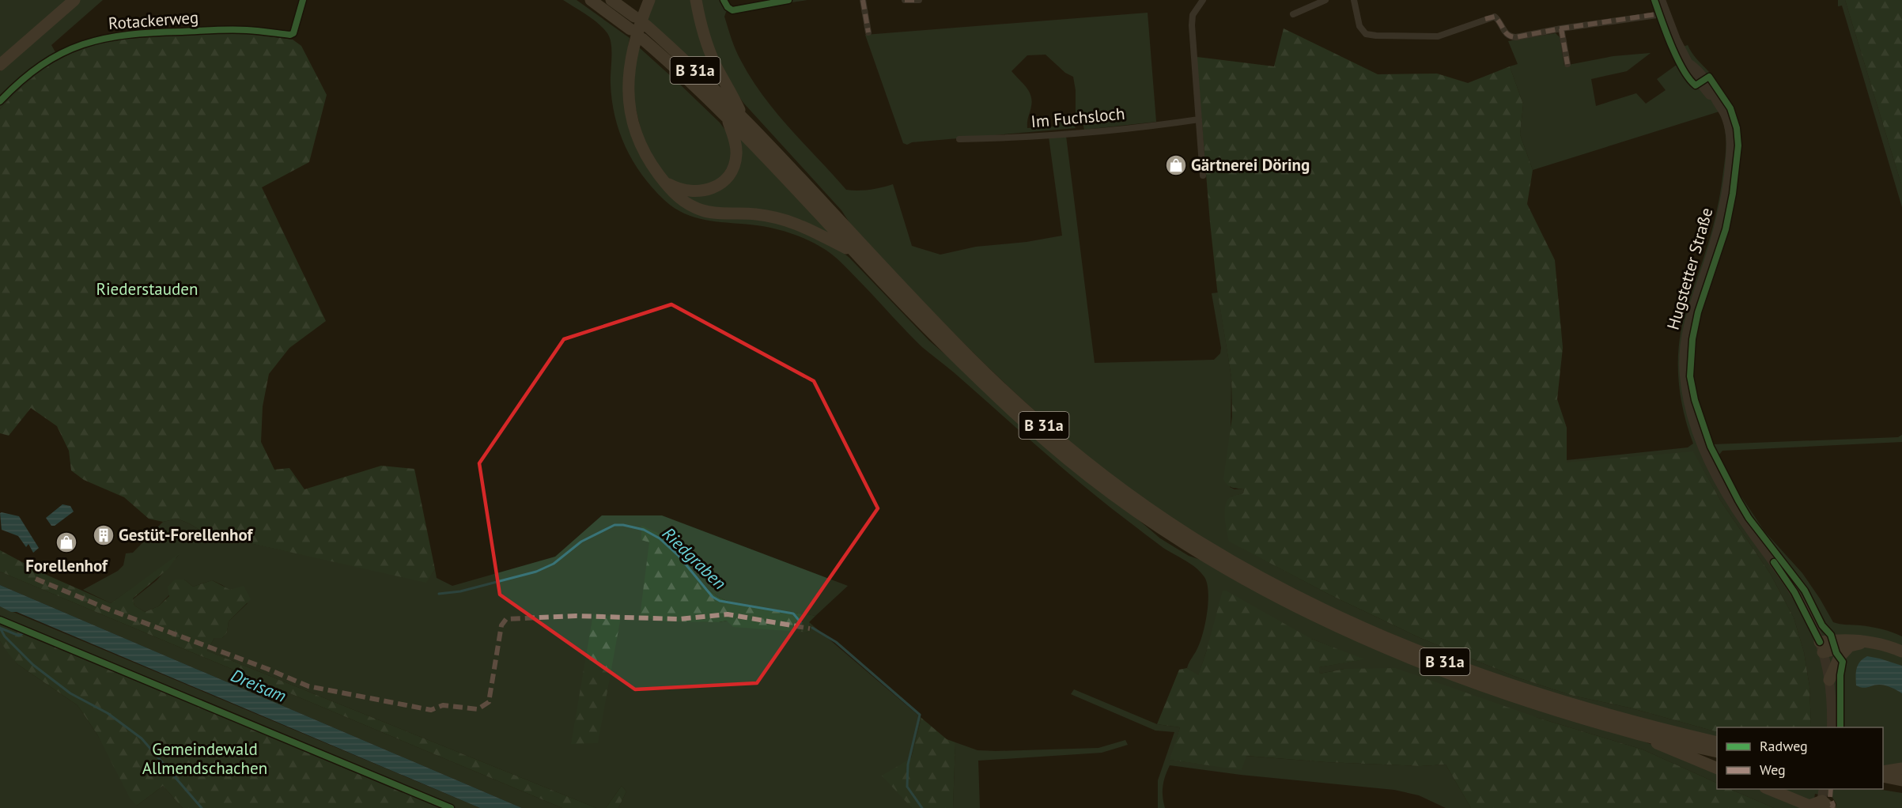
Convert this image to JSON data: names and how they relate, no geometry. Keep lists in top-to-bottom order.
{
  "streets": {
    "highway": ["B 31a"],
    "street": ["Rotackerweg", "Im Fuchsloch", "Hugstetter Straße"]
  },
  "water": ["Riedgraben", "Dreisam"],
  "parks": ["Riederstauden", "Gemeindewald Allmendschachen"],
  "places": {
    "shop": ["Gärtnerei Döring", "Forellenhof"],
    "building": ["Gestüt-Forellenhof"]
  },
  "legend": ["Radweg", "Weg"]
}
